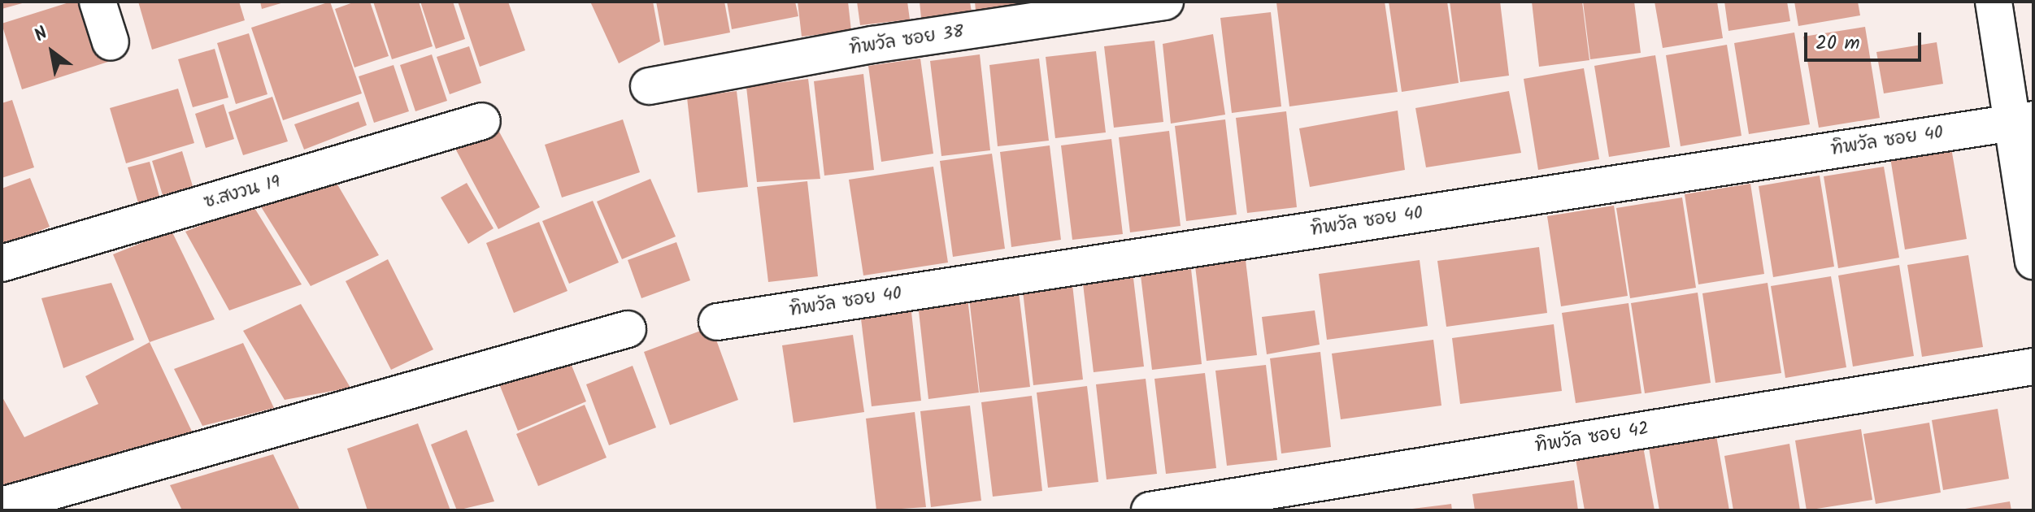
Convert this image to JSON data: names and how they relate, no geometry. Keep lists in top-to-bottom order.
{
  "streets": {
    "street": [
      "ทิพวัล ซอย 38",
      "ทิพวัล ซอย 40",
      "ซ.สงวน 19",
      "ทิพวัล ซอย 42"
    ]
  },
  "scale_bar": "20 m",
  "north": "top left"
}
